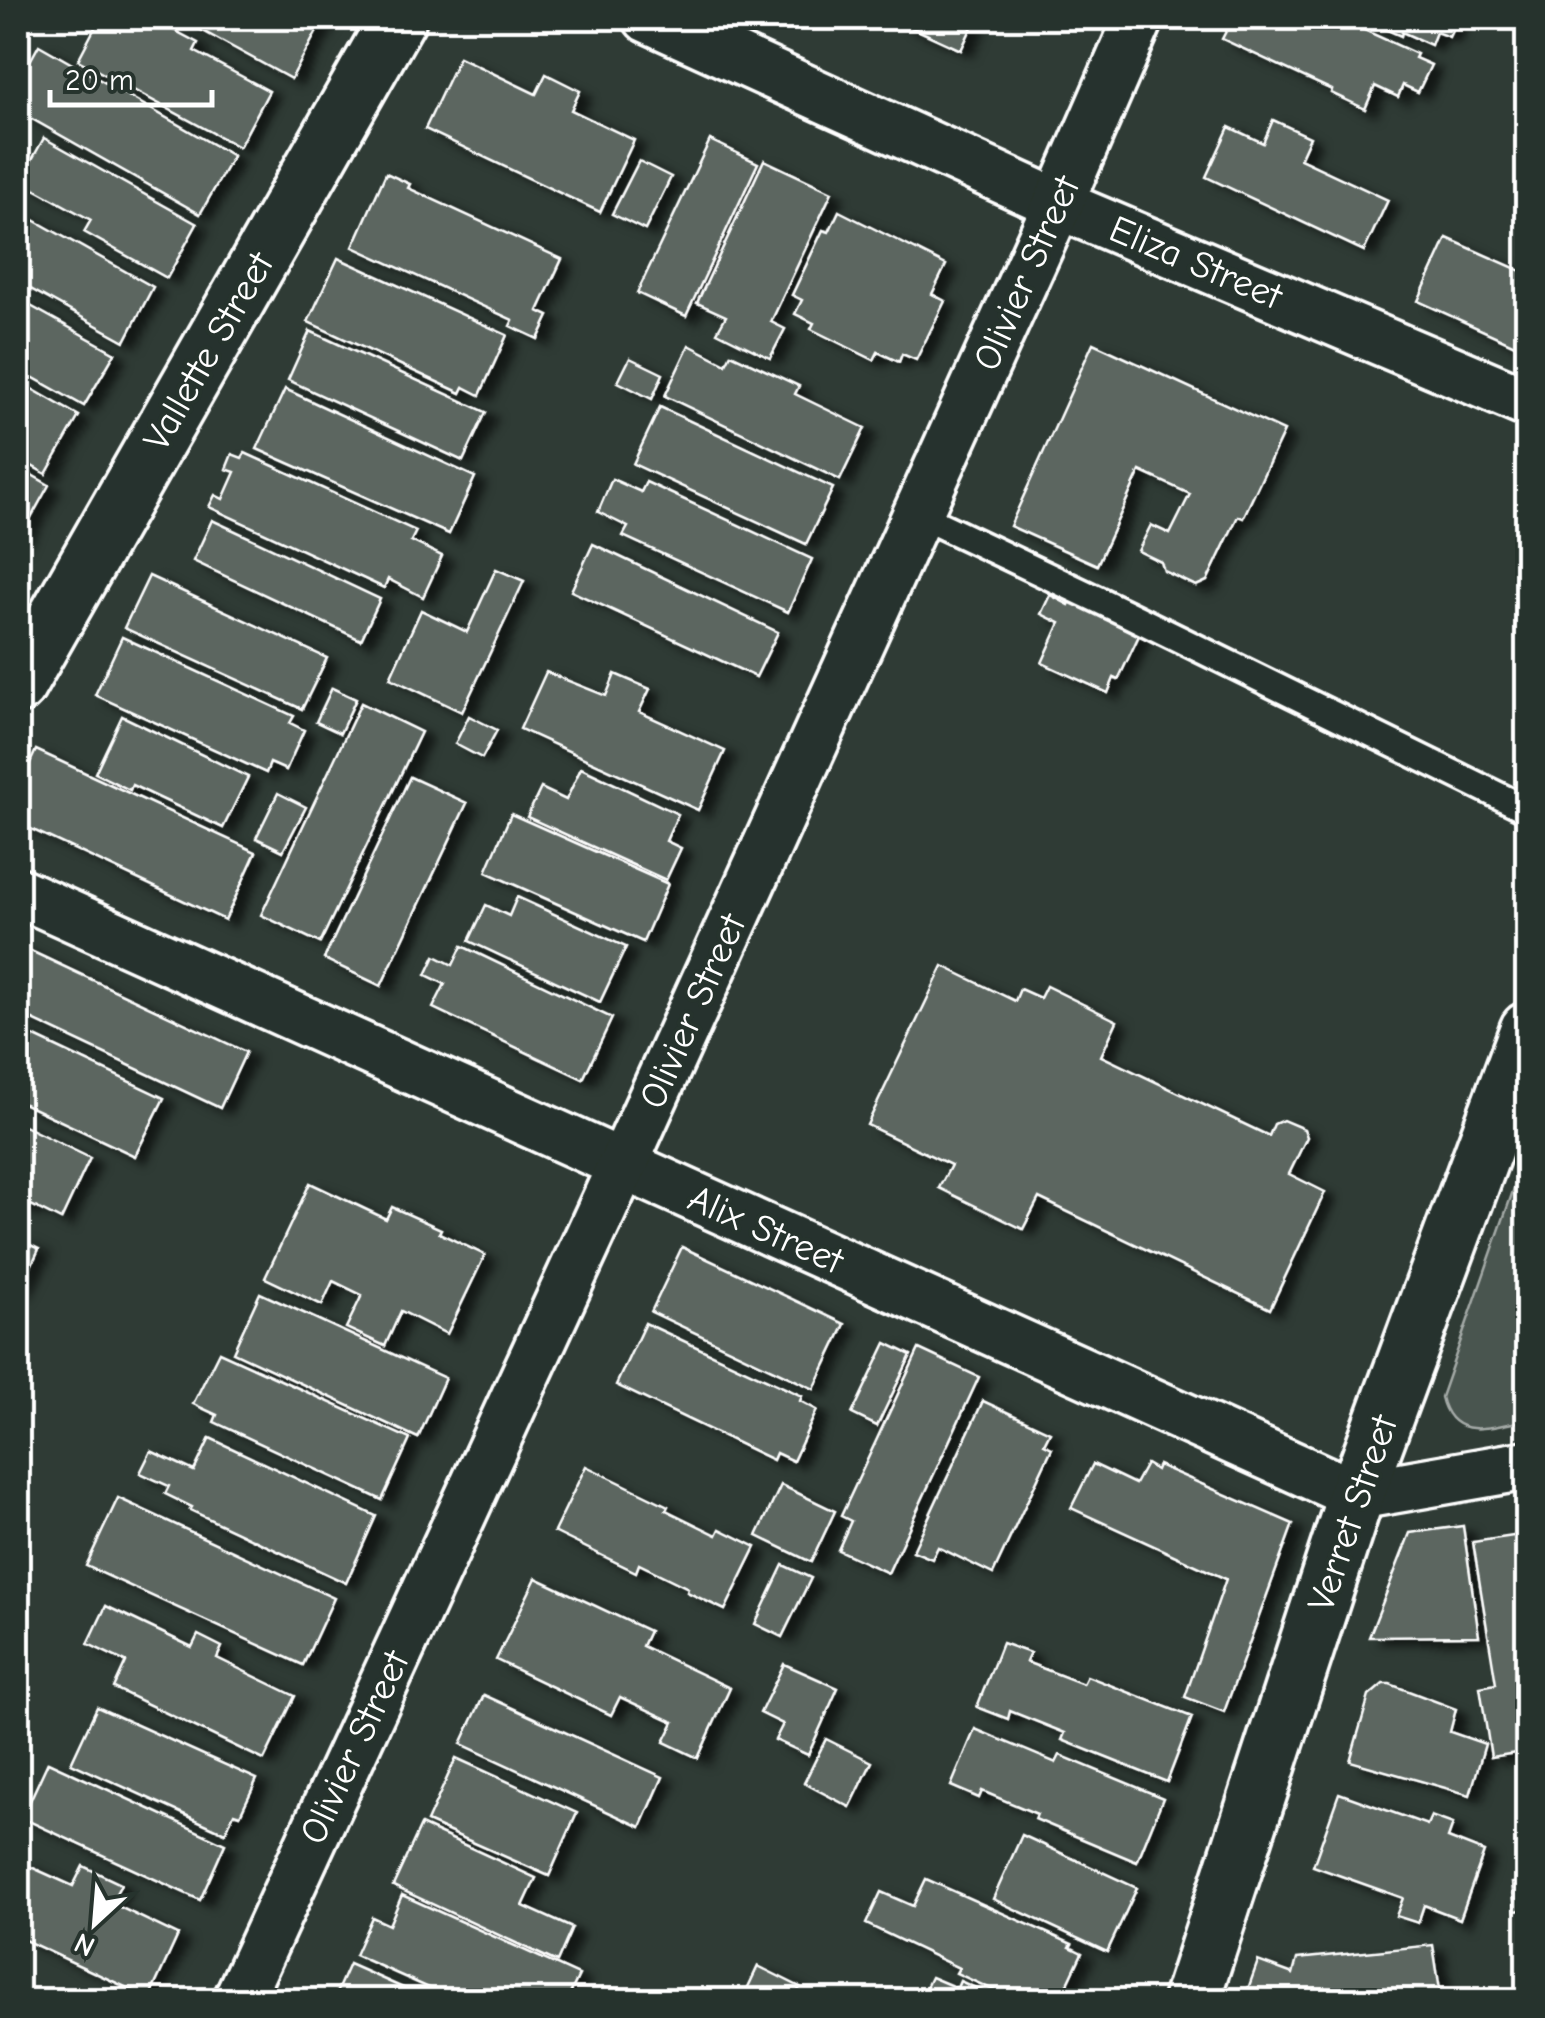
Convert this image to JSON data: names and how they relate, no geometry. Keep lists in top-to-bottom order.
{
  "streets": {
    "street": [
      "Eliza Street",
      "Olivier Street",
      "Vallette Street",
      "Alix Street",
      "Verret Street"
    ]
  },
  "crossings": [
    ["Eliza Street", "Olivier Street"],
    ["Olivier Street", "Alix Street"],
    ["Alix Street", "Verret Street"]
  ],
  "scale_bar": "20 m",
  "north": "bottom left"
}
